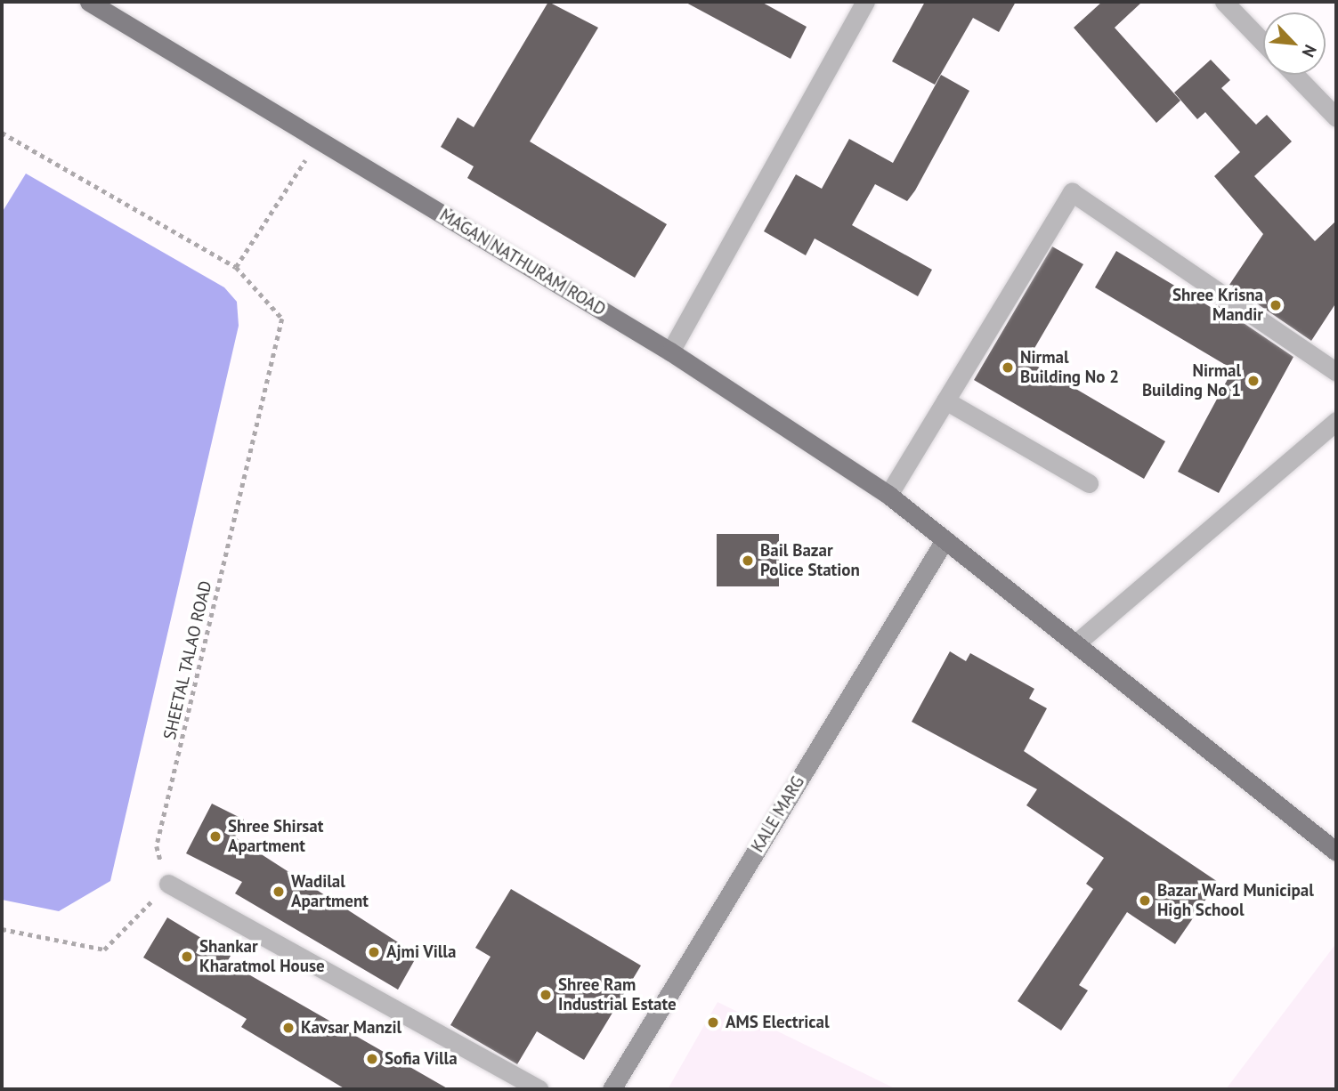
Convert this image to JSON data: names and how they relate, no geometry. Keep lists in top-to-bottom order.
{
  "streets": {
    "main road": ["MAGAN NATHURAM ROAD", "KALE MARG"],
    "path": ["SHEETAL TALAO ROAD"]
  },
  "crossings": [
    ["MAGAN NATHURAM ROAD", "KALE MARG"]
  ],
  "places": [
    "Shree Krisna Mandir",
    "Nirmal Building No 2",
    "Nirmal Building No 1",
    "Bail Bazar Police Station",
    "Shree Shirsat Apartment",
    "Wadilal Apartment",
    "Bazar Ward Municipal High School",
    "Ajmi Villa",
    "Shankar Kharatmol House",
    "Shree Ram Industrial Estate",
    "AMS Electrical",
    "Kavsar Manzil",
    "Sofia Villa"
  ],
  "north": "bottom right"
}
